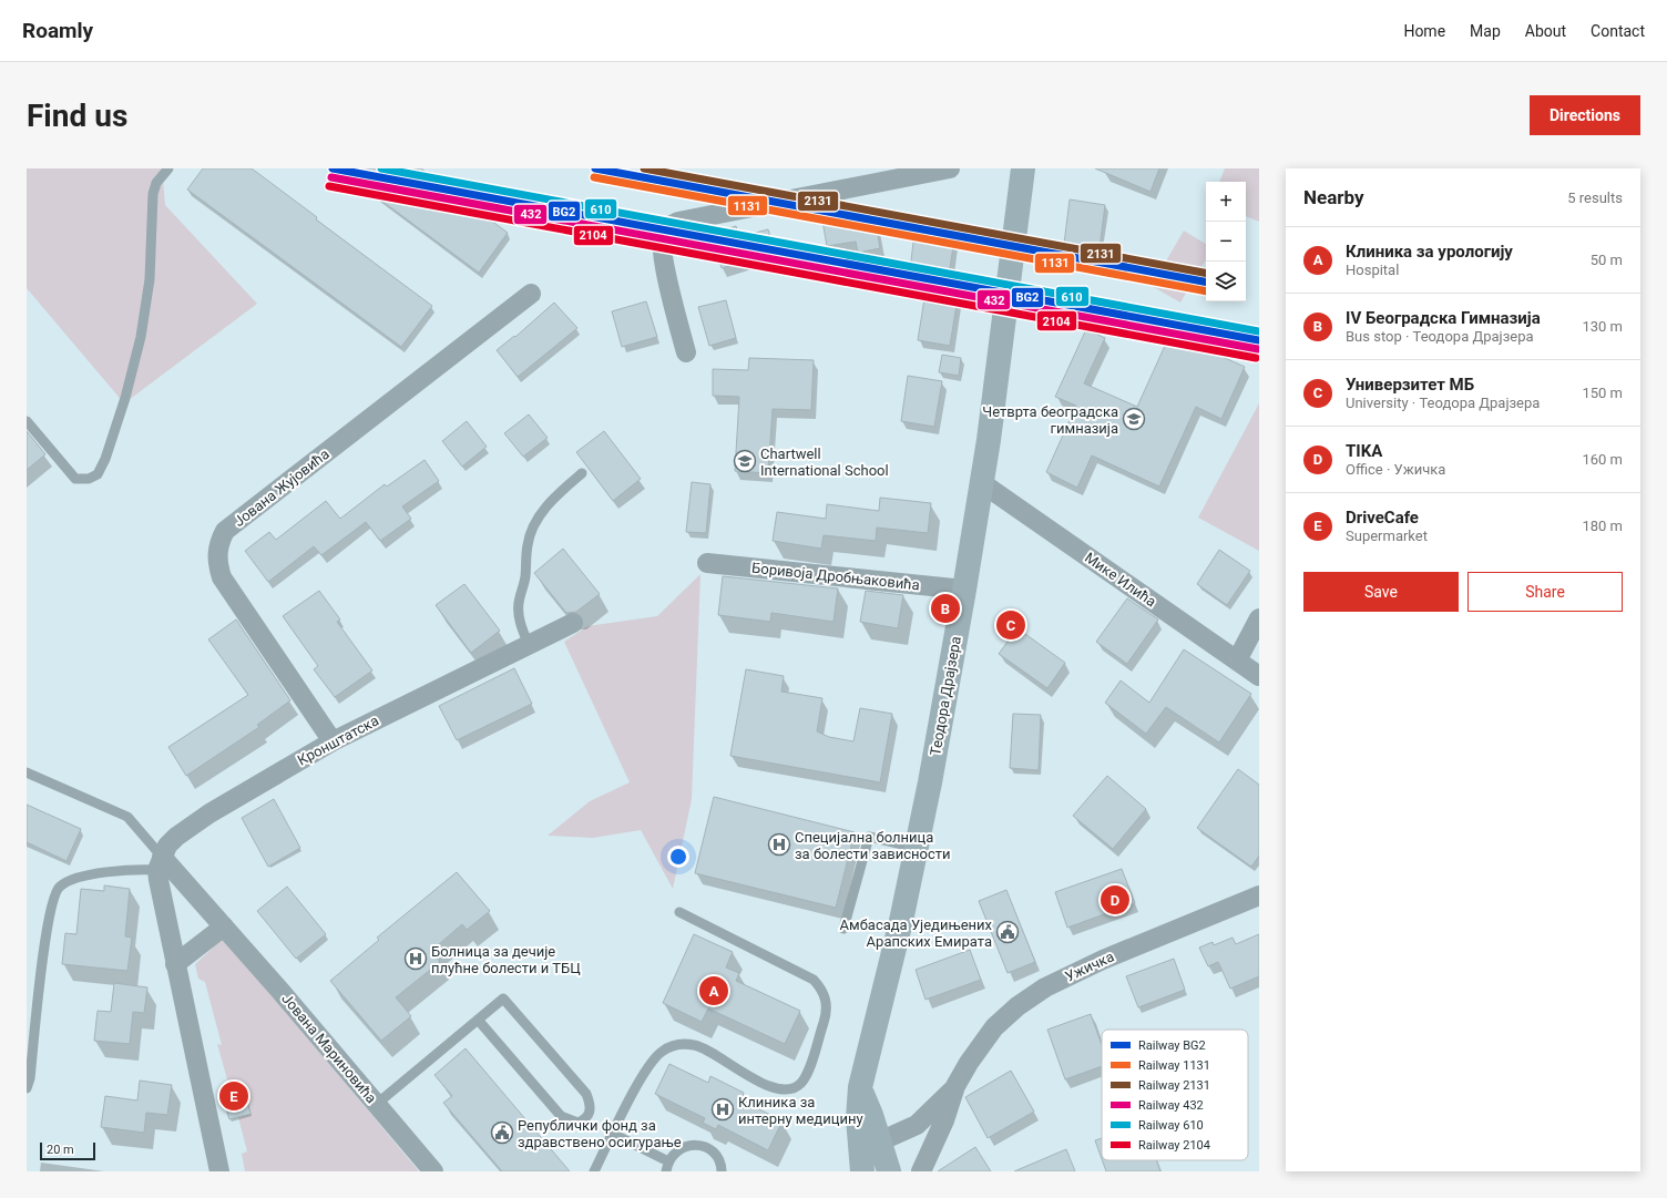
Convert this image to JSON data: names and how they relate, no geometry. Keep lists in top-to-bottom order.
{
  "streets": {
    "main road": ["Теодора Драјзера"],
    "street": [
      "Јована Жујовића",
      "Боривоја Дробњаковића",
      "Мике Илића",
      "Кронштатска",
      "Ужичка",
      "Јована Мариновића"
    ]
  },
  "crossings": [
    ["Јована Жујовића", "Кронштатска"],
    ["Боривоја Дробњаковића", "Теодора Драјзера"],
    ["Мике Илића", "Теодора Драјзера"],
    ["Теодора Драјзера", "Ужичка"],
    ["Кронштатска", "Јована Мариновића"]
  ],
  "places": {
    "school or university": ["Четврта београдска гимназија", "Chartwell International School"],
    "hospital": ["Специјална болница за болести зависности", "Болница за дечије плућне болести и ТБЦ", "Клиника за интерну медицину"],
    "public building": ["Амбасада Уједињених Арапских Емирата", "Републички фонд за здравствено осигурање"]
  },
  "lines": [
    "rail line BG2",
    "rail line 2131",
    "rail line 610",
    "rail line 1131",
    "rail line 432",
    "rail line 2104"
  ],
  "legend": [
    "Railway BG2",
    "Railway 1131",
    "Railway 2131",
    "Railway 432",
    "Railway 610",
    "Railway 2104"
  ],
  "scale_bar": "20 m",
  "page": {
    "header": "Roamly",
    "nav": [
      "Home",
      "Map",
      "About",
      "Contact"
    ],
    "buttons": [
      "Directions",
      ["Save", "Share"]
    ],
    "title": "Find us",
    "heading": ["Nearby", "5 results"],
    "map_buttons": ["+", "−"],
    "list": [
      {
        "mark": "A",
        "name": "Клиника за урологију",
        "note": "Hospital",
        "value": "50 m"
      },
      {
        "mark": "B",
        "name": "IV Београдска Гимназија",
        "note": "Bus stop · Теодора Драјзера",
        "value": "130 m"
      },
      {
        "mark": "C",
        "name": "Универзитет МБ",
        "note": "University · Теодора Драјзера",
        "value": "150 m"
      },
      {
        "mark": "D",
        "name": "TIKA",
        "note": "Office · Ужичка",
        "value": "160 m"
      },
      {
        "mark": "E",
        "name": "DriveCafe",
        "note": "Supermarket",
        "value": "180 m"
      }
    ],
    "pins": [
      "B",
      "C",
      "D",
      "A",
      "E"
    ],
    "scale": "20 m"
  }
}
